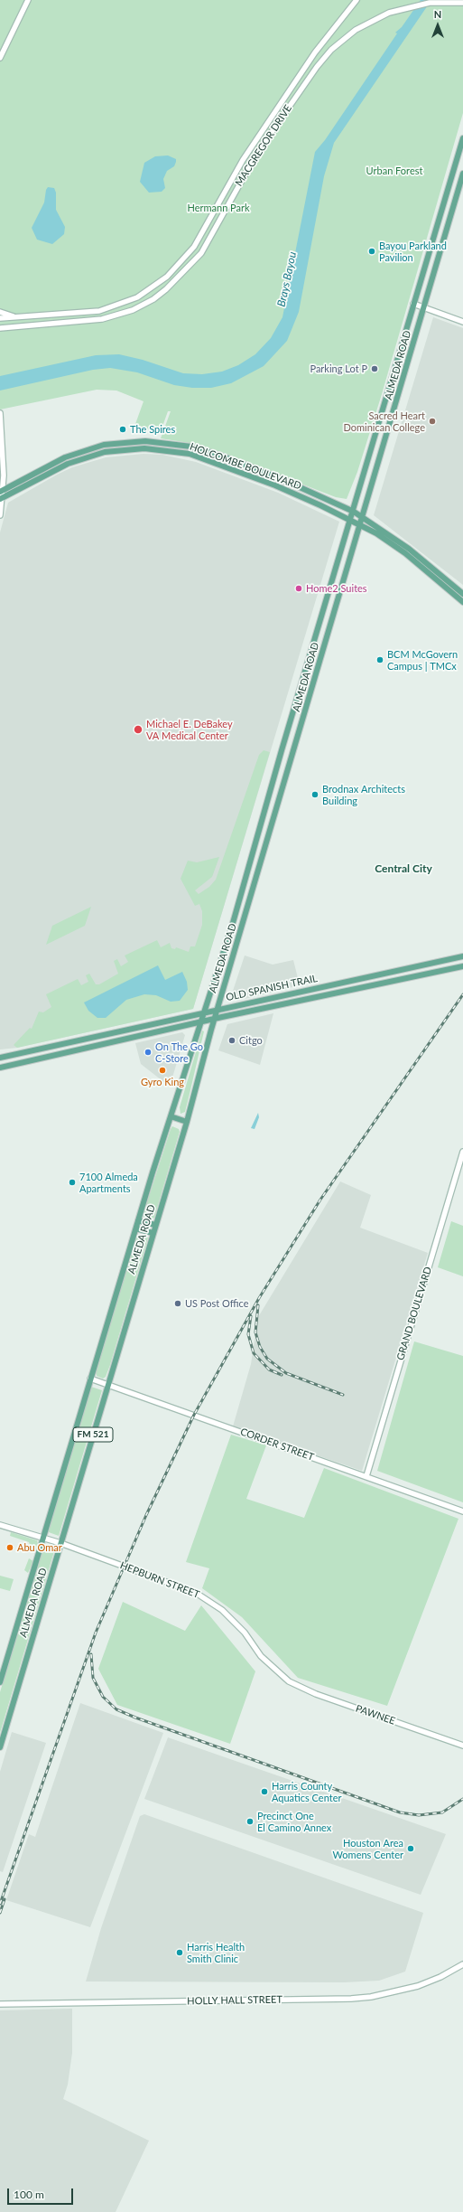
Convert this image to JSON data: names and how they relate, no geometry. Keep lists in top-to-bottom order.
{
  "streets": {
    "main road": [
      "ALMEDA ROAD",
      "HOLCOMBE BOULEVARD",
      "OLD SPANISH TRAIL",
      "FM 521"
    ],
    "street": [
      "MACGREGOR DRIVE",
      "GRAND BOULEVARD",
      "CORDER STREET",
      "HEPBURN STREET",
      "PAWNEE",
      "HOLLY HALL STREET"
    ]
  },
  "crossings": [
    ["ALMEDA ROAD", "HOLCOMBE BOULEVARD"],
    ["ALMEDA ROAD", "OLD SPANISH TRAIL"],
    ["ALMEDA ROAD", "CORDER STREET"],
    ["ALMEDA ROAD", "HEPBURN STREET"],
    ["GRAND BOULEVARD", "CORDER STREET"],
    ["HEPBURN STREET", "PAWNEE"]
  ],
  "districts": ["Central City"],
  "water": ["Brays Bayou"],
  "parks": ["Urban Forest", "Hermann Park"],
  "places": [
    "Bayou Parkland Pavilion",
    "Parking Lot P",
    "Sacred Heart Dominican College",
    "The Spires",
    "Home2 Suites",
    "BCM McGovern Campus | TMCx",
    "Michael E. DeBakey VA Medical Center",
    "Brodnax Architects Building",
    "Citgo",
    "On The Go C-Store",
    "Gyro King",
    "7100 Almeda Apartments",
    "US Post Office",
    "Abu Omar",
    "Harris County Aquatics Center",
    "Precinct One El Camino Annex",
    "Houston Area Womens Center",
    "Harris Health Smith Clinic"
  ],
  "scale_bar": "100 m",
  "north": "top"
}
